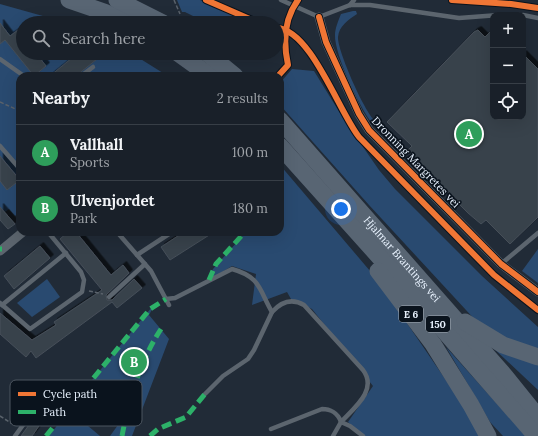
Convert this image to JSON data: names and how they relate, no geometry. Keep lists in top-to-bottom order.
{
  "streets": {
    "highway": ["Hjalmar Brantings vei", "E 6", "150"],
    "street": ["Dronning Margretes vei"]
  },
  "crossings": [
    ["Hjalmar Brantings vei", "E 6"],
    ["Hjalmar Brantings vei", "150"]
  ],
  "legend": ["Cycle path", "Path"],
  "page": {
    "map_buttons": ["+", "−"],
    "search": "Search here",
    "heading": ["Nearby", "2 results"],
    "pins": ["A", "B"],
    "list": [
      {
        "mark": "A",
        "name": "Vallhall",
        "note": "Sports",
        "value": "100 m"
      },
      {
        "mark": "B",
        "name": "Ulvenjordet",
        "note": "Park",
        "value": "180 m"
      }
    ]
  }
}
